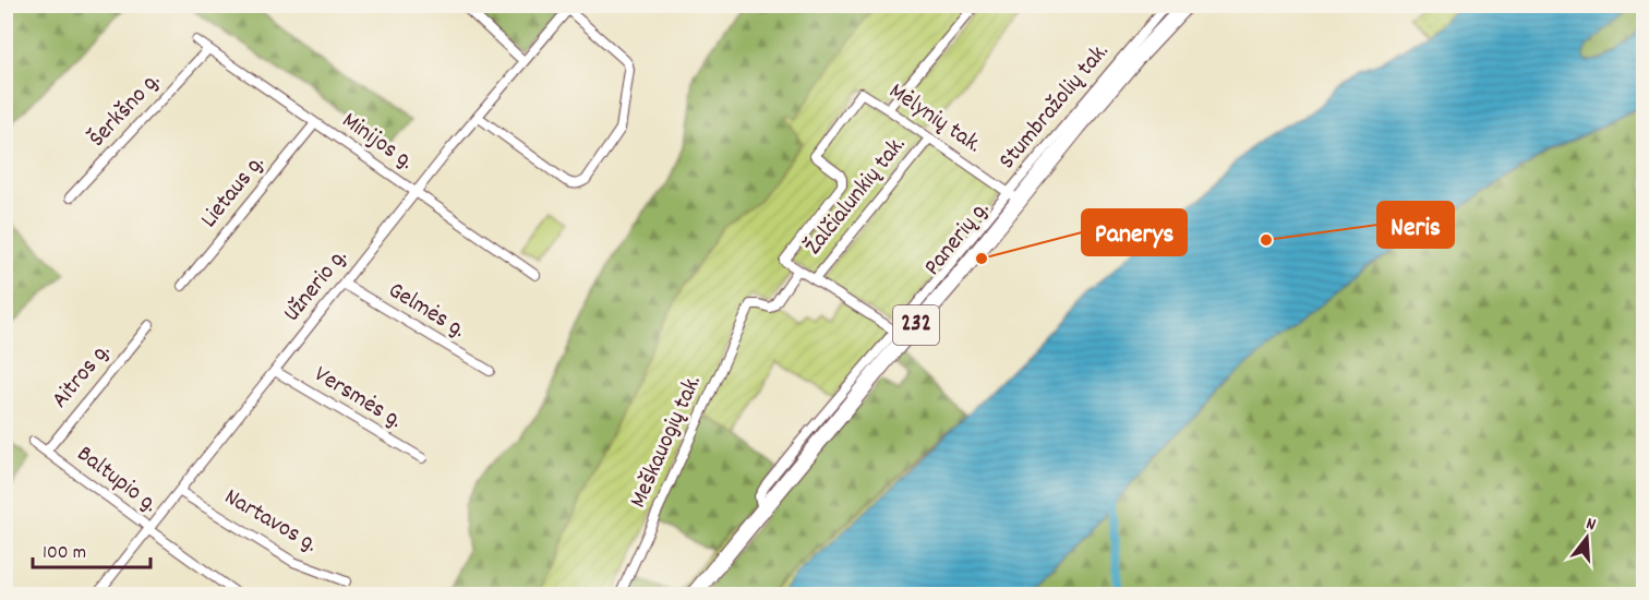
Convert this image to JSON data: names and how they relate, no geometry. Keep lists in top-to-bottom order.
{
  "streets": {
    "main road": ["Panerių g.", "232"],
    "street": [
      "Stumbražolių tak.",
      "Šerkšno g.",
      "Mėlynių tak.",
      "Minijos g.",
      "Lietaus g.",
      "Žalčialunkių tak.",
      "Užnerio g.",
      "Gelmės g.",
      "Aitros g.",
      "Versmės g.",
      "Meškauogių tak.",
      "Baltupio g.",
      "Nartavos g."
    ]
  },
  "crossings": [
    ["Stumbražolių tak.", "Mėlynių tak."],
    ["Stumbražolių tak.", "Panerių g."],
    ["Šerkšno g.", "Minijos g."],
    ["Mėlynių tak.", "Žalčialunkių tak."],
    ["Mėlynių tak.", "Panerių g."],
    ["Mėlynių tak.", "Meškauogių tak."],
    ["Minijos g.", "Lietaus g."],
    ["Minijos g.", "Užnerio g."],
    ["Užnerio g.", "Gelmės g."],
    ["Užnerio g.", "Versmės g."],
    ["Užnerio g.", "Baltupio g."],
    ["Užnerio g.", "Nartavos g."],
    ["Aitros g.", "Baltupio g."]
  ],
  "places": ["Neris", "Panerys"],
  "scale_bar": "100 m",
  "north": "top"
}
